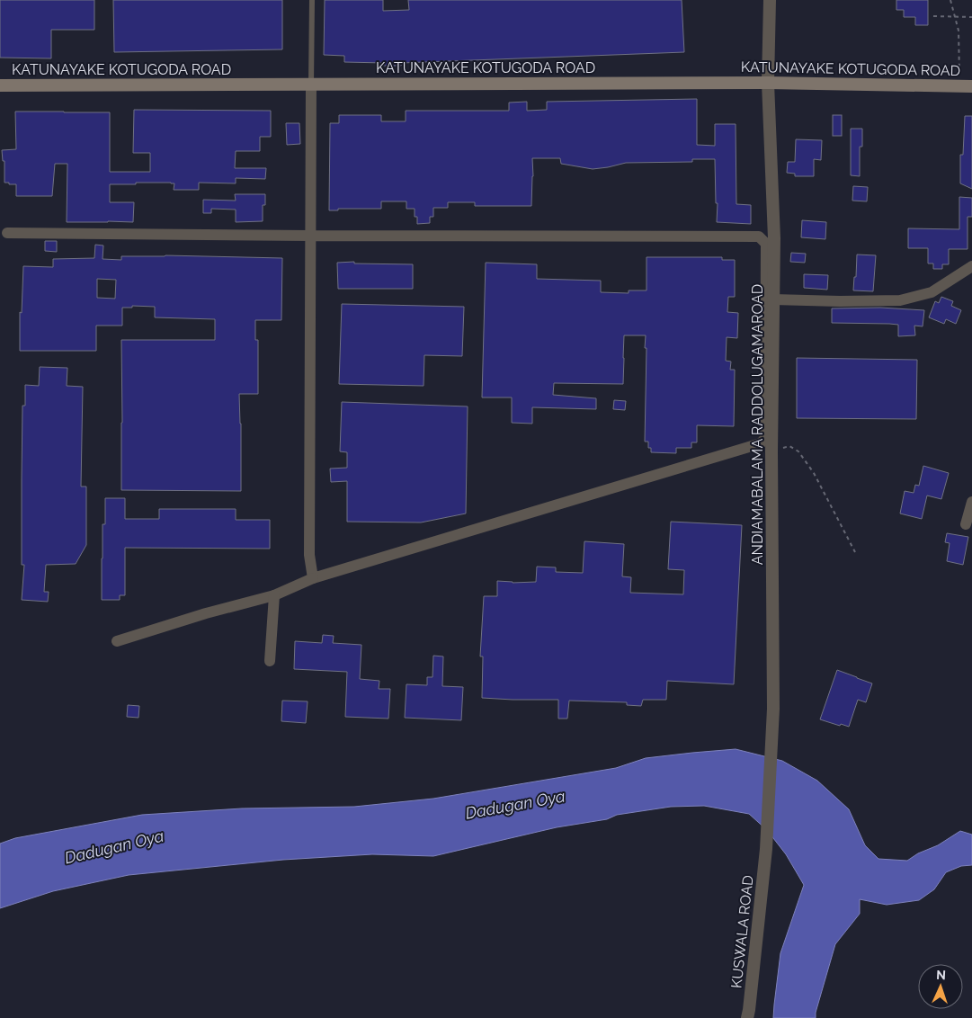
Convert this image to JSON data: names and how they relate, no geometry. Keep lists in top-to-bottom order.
{
  "streets": {
    "main road": ["KATUNAYAKE KOTUGODA ROAD"],
    "street": ["ANDIAMABALAMA RADDOLUGAMAROAD", "KUSWALA ROAD"]
  },
  "crossings": [
    ["KATUNAYAKE KOTUGODA ROAD", "ANDIAMABALAMA RADDOLUGAMAROAD"],
    ["ANDIAMABALAMA RADDOLUGAMAROAD", "KUSWALA ROAD"]
  ],
  "water": ["Dadugan Oya"],
  "north": "top"
}
